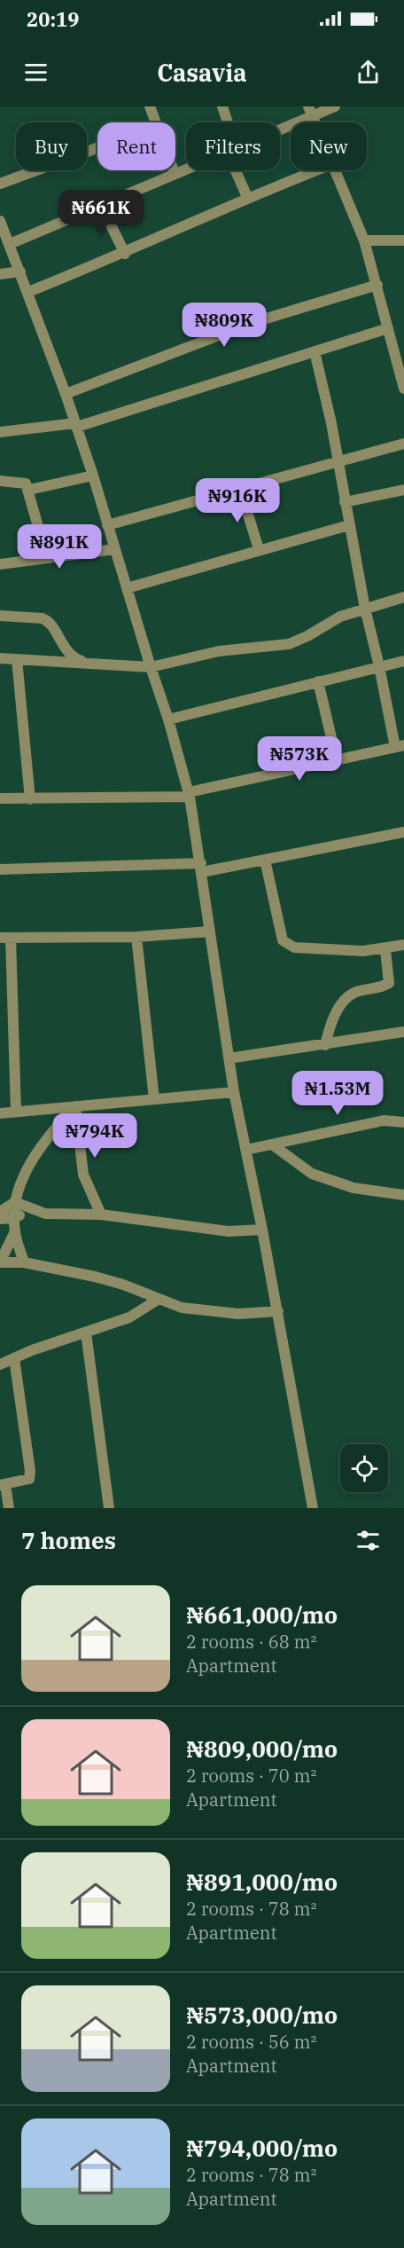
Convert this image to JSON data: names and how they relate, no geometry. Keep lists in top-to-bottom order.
{
  "page": {
    "status": "20:19",
    "header": "Casavia",
    "chip": [
      "Buy",
      "Rent",
      "Filters",
      "New"
    ],
    "price": [
      "₦661K",
      "₦809K",
      "₦916K",
      "₦891K",
      "₦573K",
      "₦1.53M",
      "₦794K"
    ],
    "heading": "7 homes",
    "list": [
      {
        "name": "₦661,000/mo",
        "note": "2 rooms · 68 m² · Apartment"
      },
      {
        "name": "₦809,000/mo",
        "note": "2 rooms · 70 m² · Apartment"
      },
      {
        "name": "₦891,000/mo",
        "note": "2 rooms · 78 m² · Apartment"
      },
      {
        "name": "₦573,000/mo",
        "note": "2 rooms · 56 m² · Apartment"
      },
      {
        "name": "₦794,000/mo",
        "note": "2 rooms · 78 m² · Apartment"
      }
    ]
  }
}
